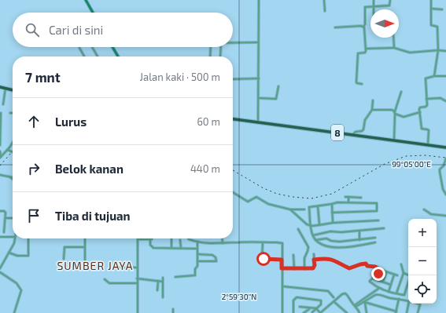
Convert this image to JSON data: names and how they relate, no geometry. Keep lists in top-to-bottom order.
{
  "streets": {
    "highway": ["8"]
  },
  "districts": ["SUMBER JAYA"],
  "north": "right",
  "page": {
    "search": "Cari di sini",
    "heading": ["7 mnt", "Jalan kaki · 500 m"],
    "list": [
      ["Lurus", "60 m"],
      ["Belok kanan", "440 m"],
      "Tiba di tujuan"
    ],
    "map_buttons": ["+", "−"]
  },
  "coordinates": ["99°05'00\"E", "2°59'30\"N"]
}
